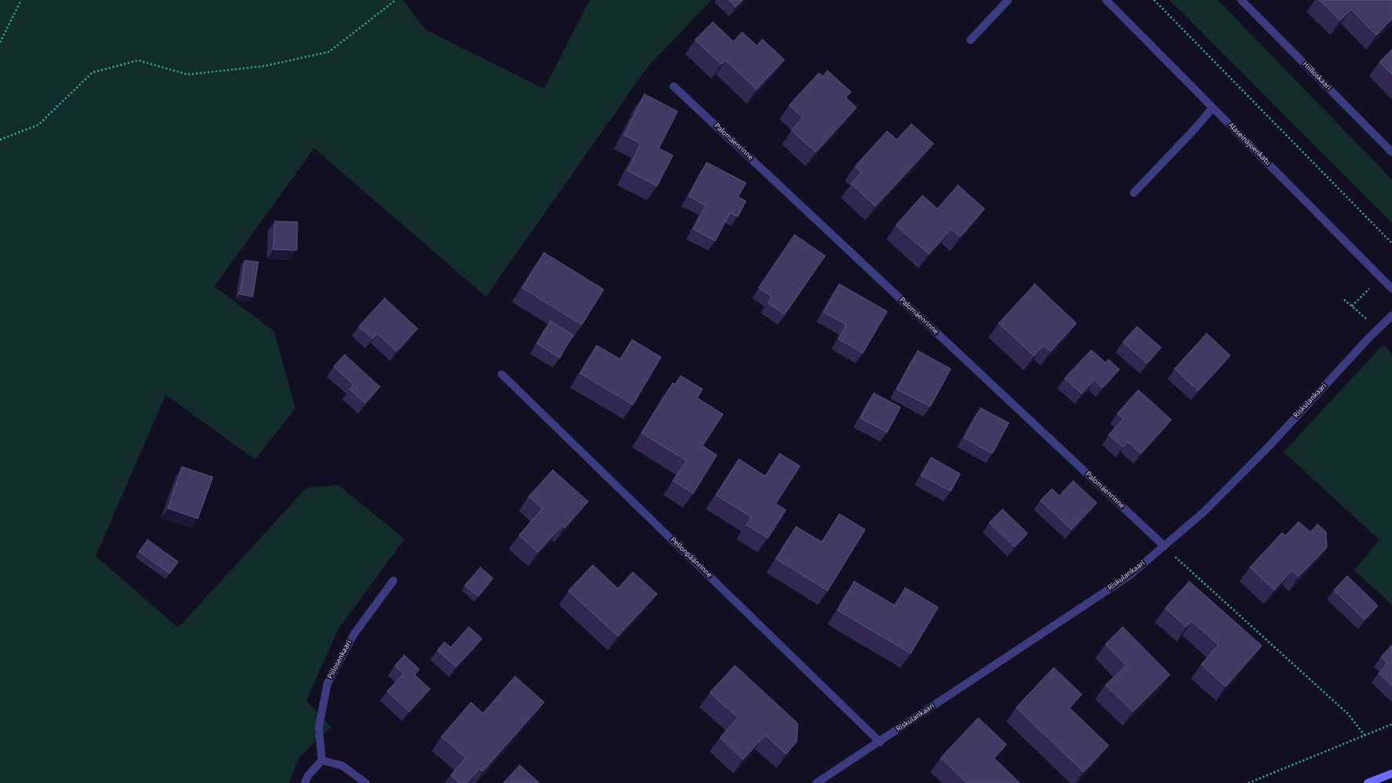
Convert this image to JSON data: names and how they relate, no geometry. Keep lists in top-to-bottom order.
{
  "streets": {
    "street": [
      "Hiilloskaari",
      "Palomäenrinne",
      "Alaseinäjoenkatu",
      "Riskulankaari",
      "Pellonpäänrinne",
      "Piilosenkaari"
    ]
  },
  "crossings": [
    ["Palomäenrinne", "Riskulankaari"],
    ["Riskulankaari", "Pellonpäänrinne"]
  ]
}
